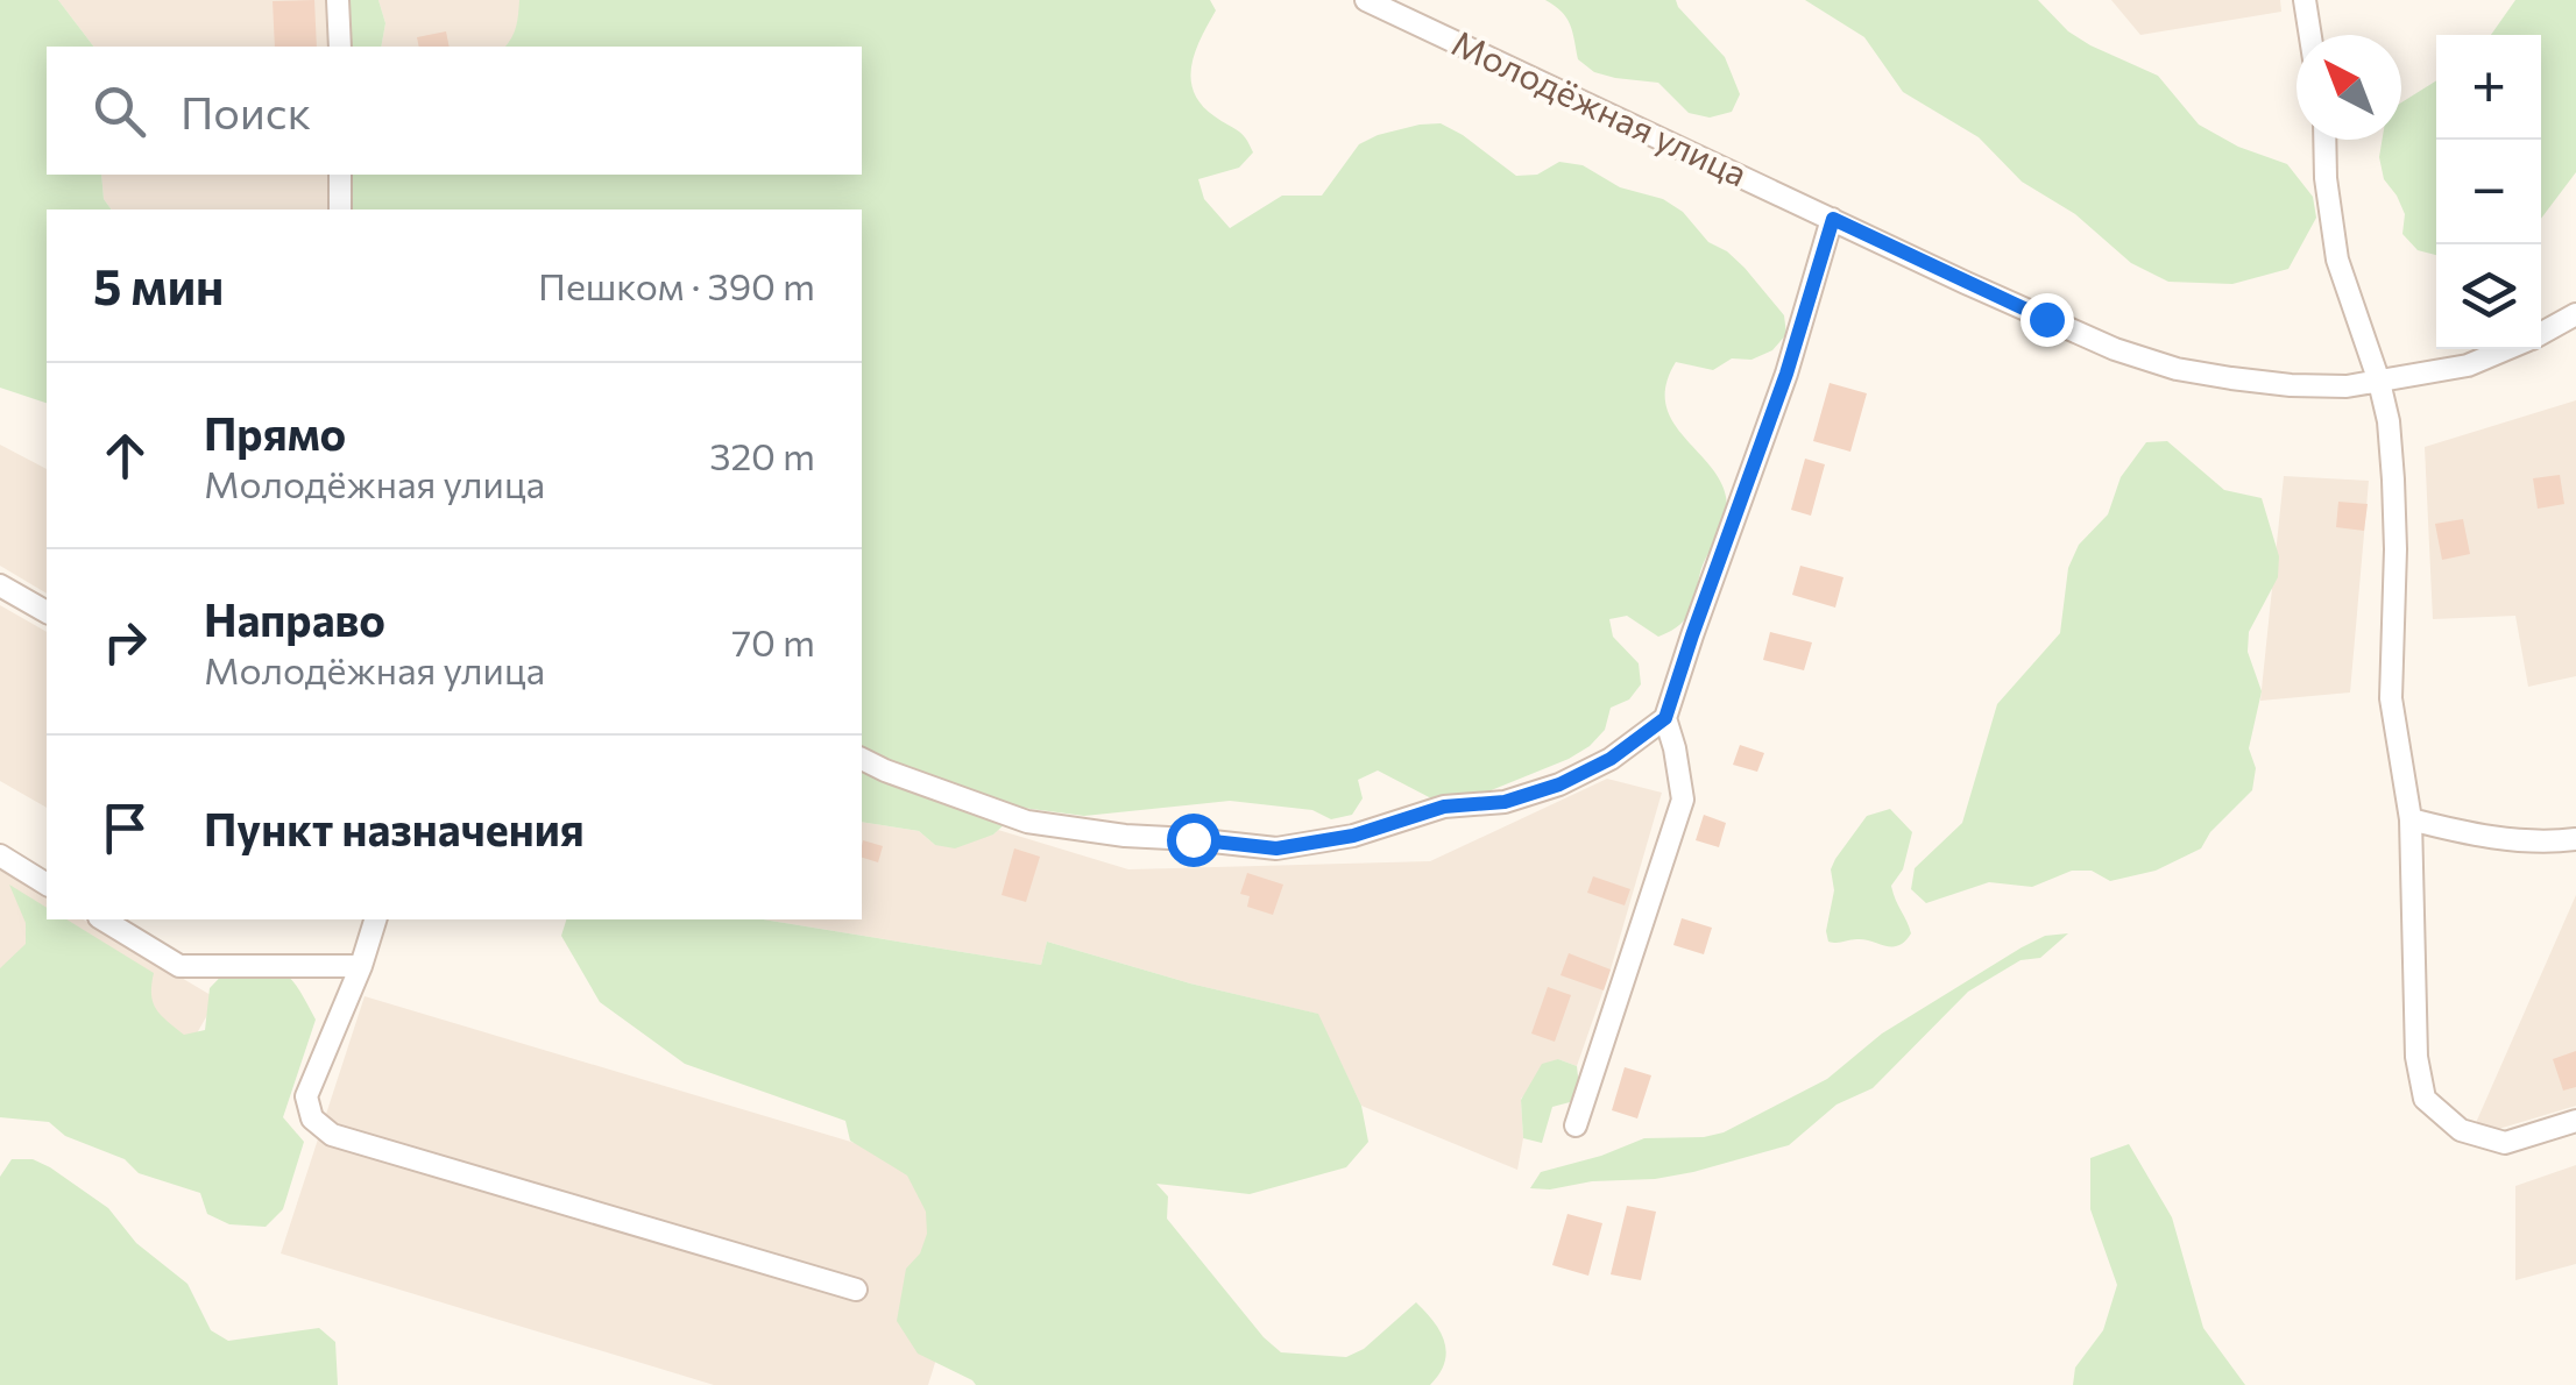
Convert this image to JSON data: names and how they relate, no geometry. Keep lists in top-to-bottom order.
{
  "streets": {
    "street": ["Молодёжная улица"]
  },
  "north": "top left",
  "page": {
    "map_buttons": ["+", "−"],
    "search": "Поиск",
    "heading": ["5 мин", "Пешком · 390 m"],
    "list": [
      ["Прямо", "Молодёжная улица", "320 m"],
      ["Направо", "Молодёжная улица", "70 m"],
      "Пункт назначения"
    ]
  }
}
